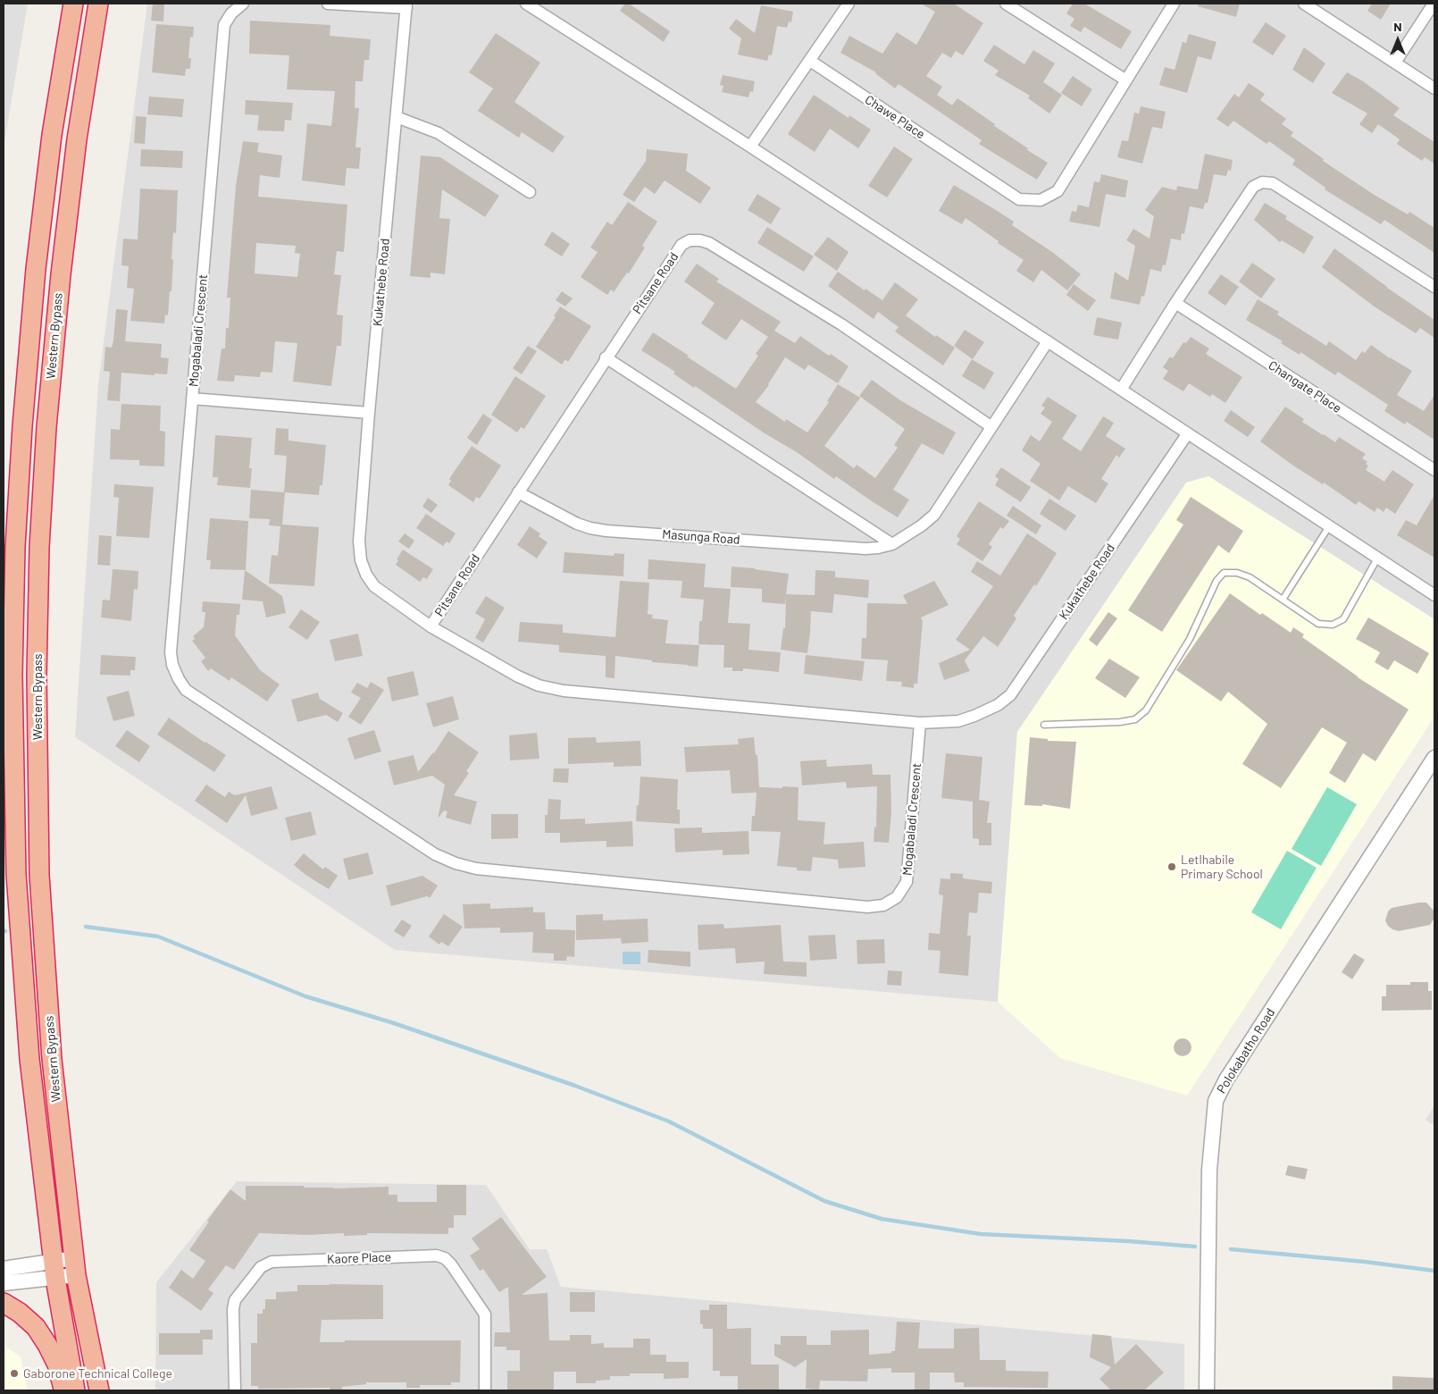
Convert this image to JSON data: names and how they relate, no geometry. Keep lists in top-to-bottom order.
{
  "streets": {
    "highway": ["Western Bypass"],
    "street": [
      "Chawe Place",
      "Kukathebe Road",
      "Pitsane Road",
      "Mogabaladi Crescent",
      "Changate Place",
      "Masunga Road",
      "Polokabatho Road",
      "Kaore Place"
    ]
  },
  "crossings": [
    ["Kukathebe Road", "Pitsane Road"],
    ["Kukathebe Road", "Mogabaladi Crescent"],
    ["Pitsane Road", "Masunga Road"]
  ],
  "places": ["Letlhabile Primary School", "Gaborone Technical College"],
  "north": "top"
}
